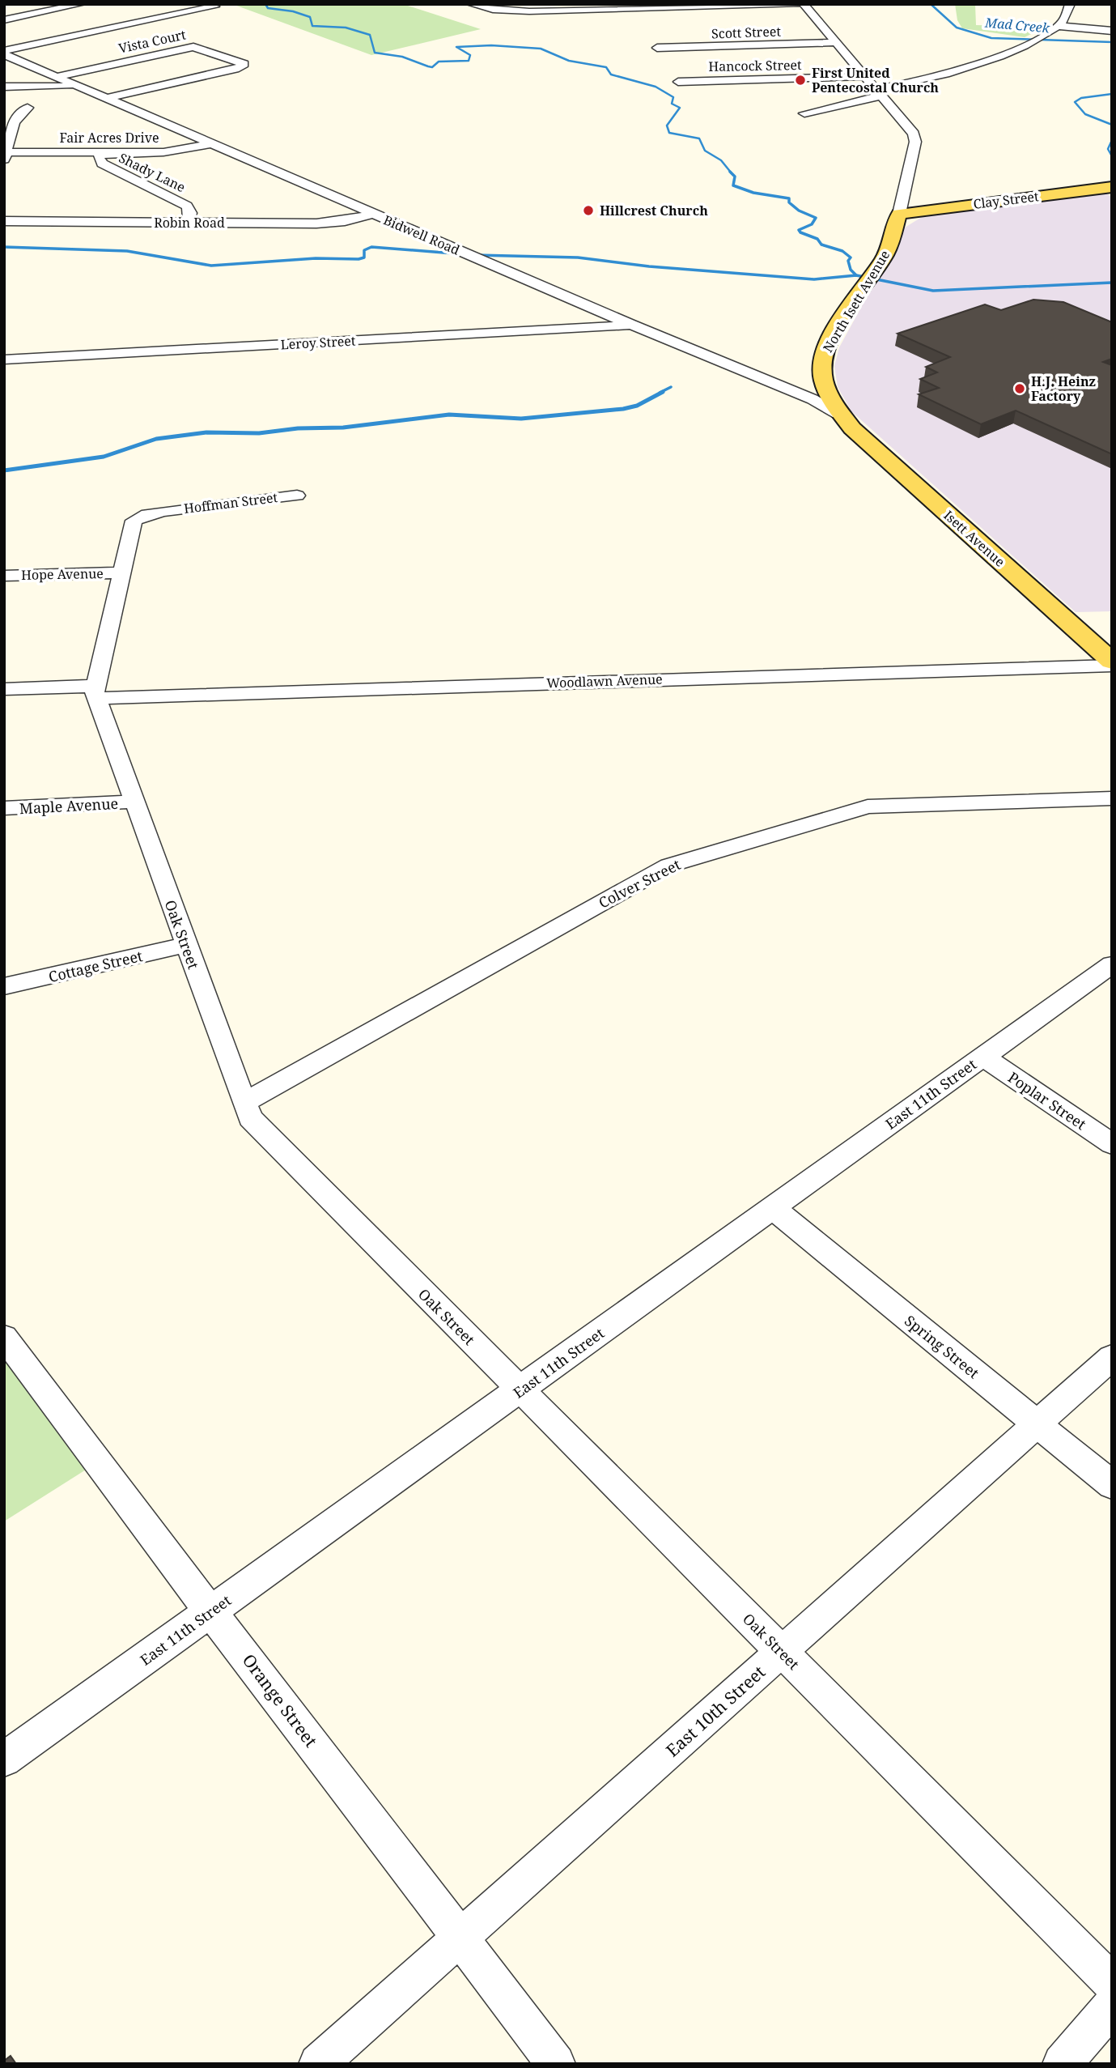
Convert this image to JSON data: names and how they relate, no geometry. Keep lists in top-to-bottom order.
{
  "streets": {
    "main road": ["Clay Street", "North Isett Avenue", "Isett Avenue"],
    "street": [
      "Scott Street",
      "Vista Court",
      "Hancock Street",
      "Fair Acres Drive",
      "Shady Lane",
      "Robin Road",
      "Bidwell Road",
      "Leroy Street",
      "Hoffman Street",
      "Hope Avenue",
      "Woodlawn Avenue",
      "Maple Avenue",
      "Colver Street",
      "Oak Street",
      "Cottage Street",
      "East 11th Street",
      "Poplar Street",
      "Spring Street",
      "Orange Street",
      "East 10th Street"
    ]
  },
  "crossings": [
    ["Vista Court", "Bidwell Road"],
    ["Fair Acres Drive", "Shady Lane"],
    ["Fair Acres Drive", "Bidwell Road"],
    ["Shady Lane", "Robin Road"],
    ["Clay Street", "North Isett Avenue"],
    ["Robin Road", "Bidwell Road"],
    ["Bidwell Road", "North Isett Avenue"],
    ["Bidwell Road", "Leroy Street"],
    ["Bidwell Road", "Isett Avenue"],
    ["North Isett Avenue", "Isett Avenue"],
    ["Hoffman Street", "Hope Avenue"],
    ["Woodlawn Avenue", "Oak Street"],
    ["Maple Avenue", "Oak Street"],
    ["Colver Street", "Oak Street"],
    ["Oak Street", "Cottage Street"],
    ["Oak Street", "East 11th Street"],
    ["Oak Street", "East 10th Street"],
    ["East 11th Street", "Poplar Street"],
    ["East 11th Street", "Spring Street"],
    ["East 11th Street", "Orange Street"],
    ["Spring Street", "East 10th Street"],
    ["Orange Street", "East 10th Street"]
  ],
  "water": ["Mad Creek"],
  "places": ["First United Pentecostal Church", "Hillcrest Church", "H.J. Heinz Factory"]
}
